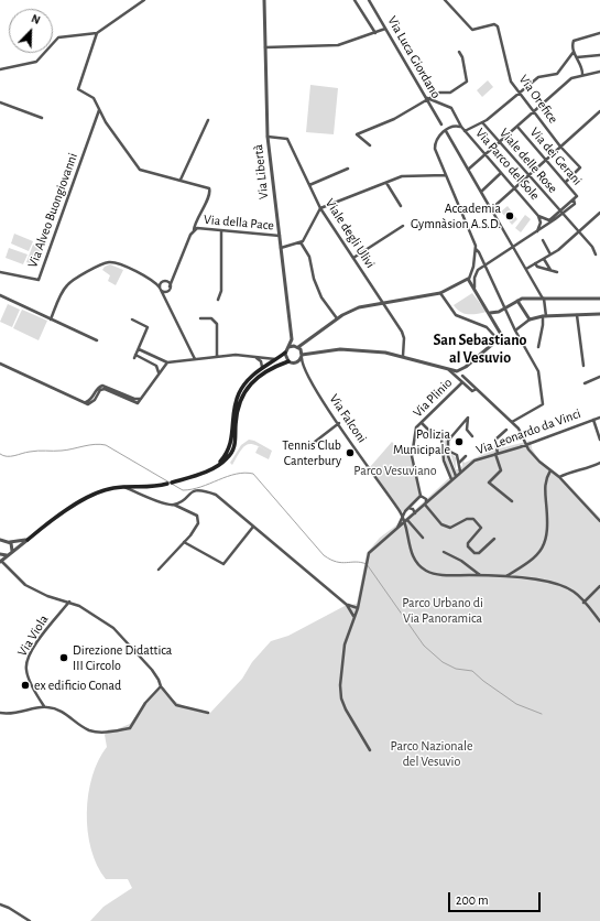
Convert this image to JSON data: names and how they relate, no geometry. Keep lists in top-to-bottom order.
{
  "streets": {
    "street": [
      "Via Luca Giordano",
      "Via Orefice",
      "Via dei Gerani",
      "Viale delle Rose",
      "Via Parco del Sole",
      "Via Libertà",
      "Via Alveo Buongiovanni",
      "Via della Pace",
      "Viale degli Ulivi",
      "Via Plinio",
      "Via Falconi",
      "Via Leonardo da Vinci",
      "Via Viola"
    ]
  },
  "crossings": [
    ["Via Orefice", "Via dei Gerani"],
    ["Via dei Gerani", "Viale delle Rose"],
    ["Via Libertà", "Via della Pace"],
    ["Via Libertà", "Viale degli Ulivi"],
    ["Via Libertà", "Via Falconi"],
    ["Via Falconi", "Via Leonardo da Vinci"]
  ],
  "districts": ["San Sebastiano al Vesuvio"],
  "parks": ["Parco Vesuviano", "Parco Urbano di Via Panoramica", "Parco Nazionale del Vesuvio"],
  "places": [
    "Accademia Gymnàsion A.S.D.",
    "Polizia Municipale",
    "Tennis Club Canterbury",
    "Direzione Didattica III Circolo",
    "ex edificio Conad"
  ],
  "scale_bar": "200 m",
  "north": "top right"
}
